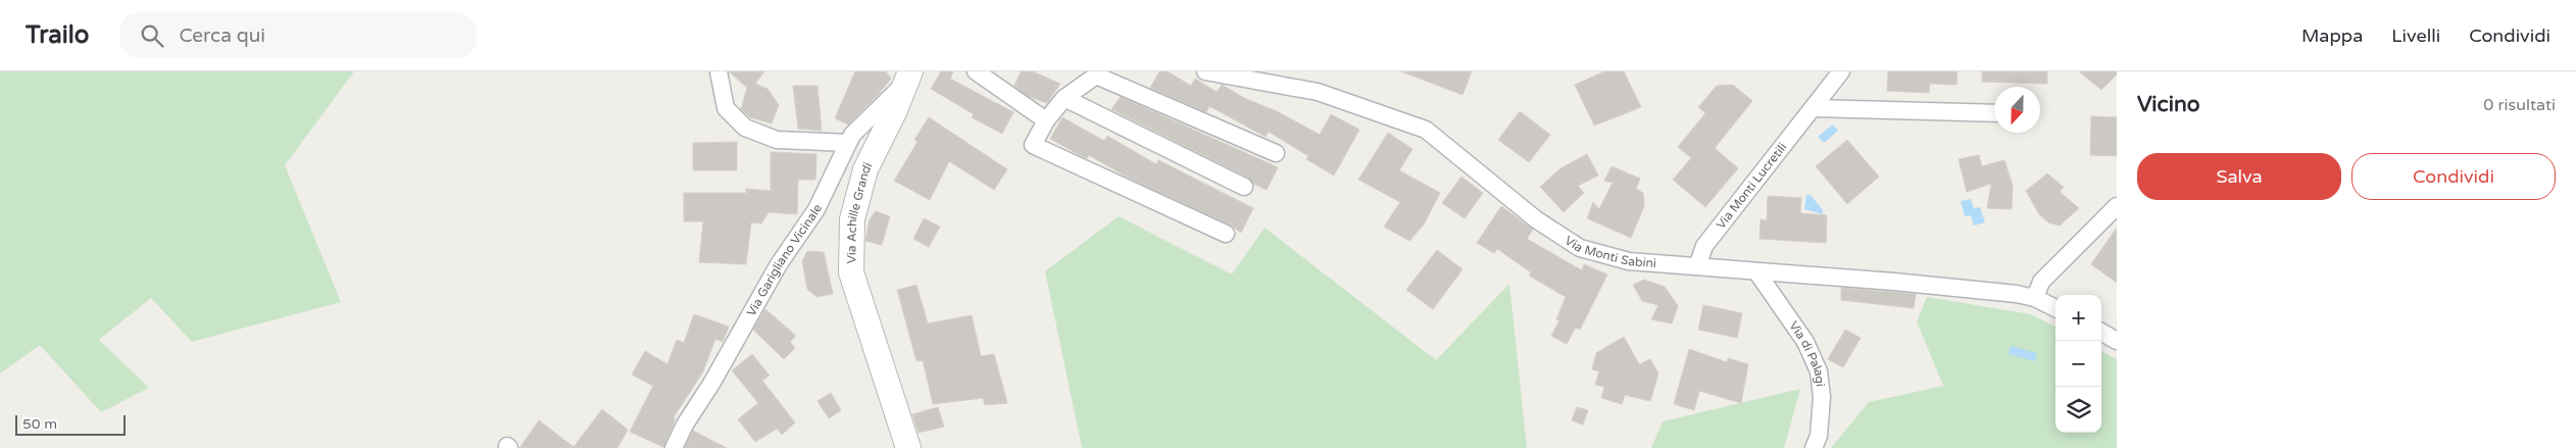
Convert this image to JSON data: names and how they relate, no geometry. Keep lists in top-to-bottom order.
{
  "streets": {
    "main road": ["Via Achille Grandi"],
    "street": [
      "Via Monti Lucretili",
      "Via Monti Sabini",
      "Via Garigliano Vicinale",
      "Via di Palagi"
    ]
  },
  "crossings": [
    ["Via Monti Lucretili", "Via Monti Sabini"],
    ["Via Achille Grandi", "Via Garigliano Vicinale"],
    ["Via Monti Sabini", "Via di Palagi"]
  ],
  "scale_bar": "50 m",
  "north": "bottom",
  "page": {
    "header": "Trailo",
    "search": "Cerca qui",
    "nav": ["Mappa", "Livelli", "Condividi"],
    "heading": ["Vicino", "0 risultati"],
    "buttons": ["Salva", "Condividi"],
    "map_buttons": ["+", "−"],
    "scale": "50 m"
  }
}
